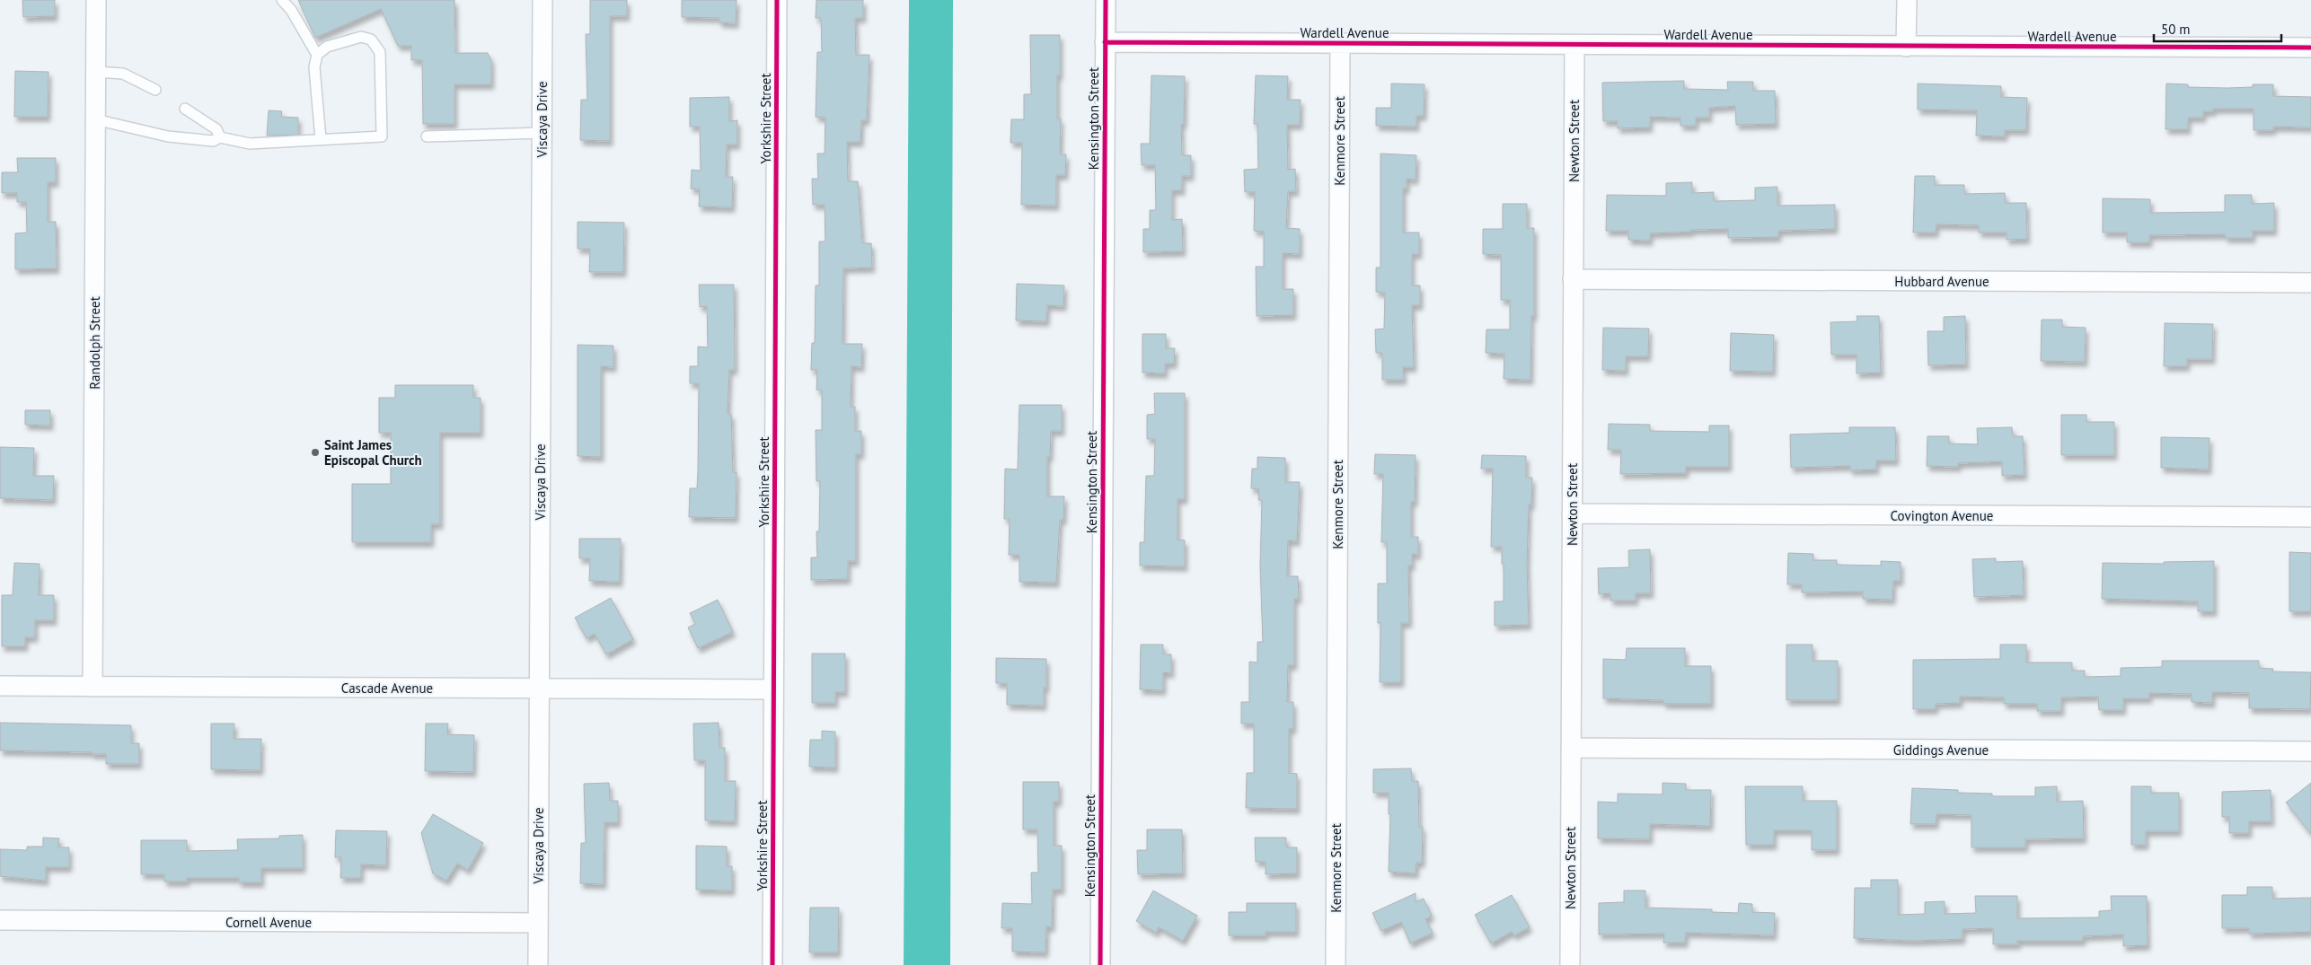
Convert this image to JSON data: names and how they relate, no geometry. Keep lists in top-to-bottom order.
{
  "streets": {
    "street": [
      "Wardell Avenue",
      "Yorkshire Street",
      "Kensington Street",
      "Viscaya Drive",
      "Kenmore Street",
      "Newton Street",
      "Hubbard Avenue",
      "Randolph Street",
      "Covington Avenue",
      "Cascade Avenue",
      "Giddings Avenue",
      "Cornell Avenue"
    ]
  },
  "crossings": [
    ["Wardell Avenue", "Kensington Street"],
    ["Wardell Avenue", "Kenmore Street"],
    ["Wardell Avenue", "Newton Street"],
    ["Yorkshire Street", "Cascade Avenue"],
    ["Viscaya Drive", "Cascade Avenue"],
    ["Viscaya Drive", "Cornell Avenue"],
    ["Newton Street", "Hubbard Avenue"],
    ["Newton Street", "Covington Avenue"],
    ["Newton Street", "Giddings Avenue"],
    ["Randolph Street", "Cascade Avenue"]
  ],
  "places": ["Saint James Episcopal Church"],
  "scale_bar": "50 m"
}
